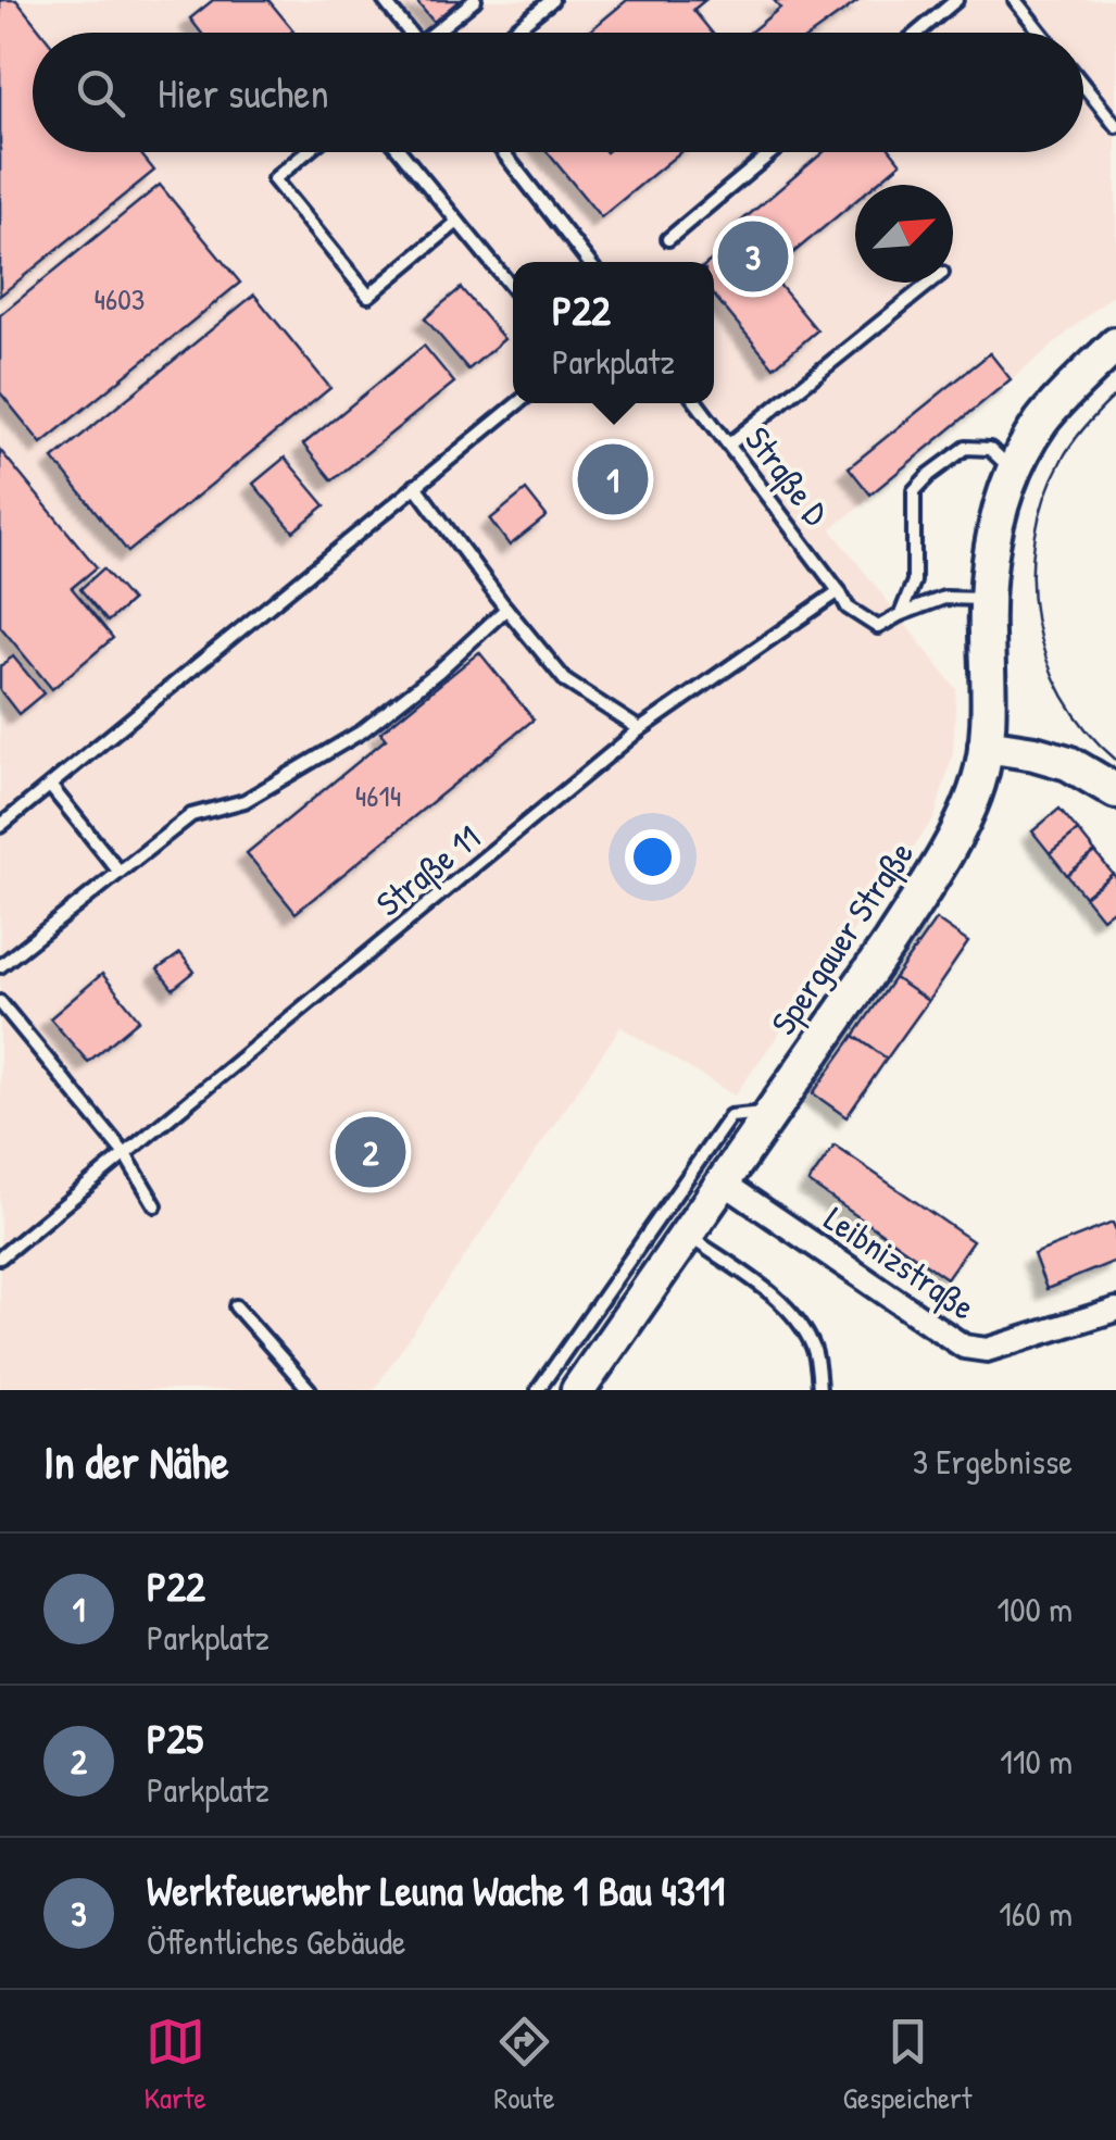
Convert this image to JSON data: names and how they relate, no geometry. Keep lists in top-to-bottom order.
{
  "streets": {
    "main road": ["Spergauer Straße"],
    "street": ["Leibnizstraße"],
    "lane": ["Straße D", "Straße 11"]
  },
  "crossings": [
    ["Straße D", "Straße 11"],
    ["Spergauer Straße", "Leibnizstraße"]
  ],
  "house_numbers": ["4603", "4614"],
  "north": "top right",
  "page": {
    "search": "Hier suchen",
    "pins": ["3", "1", "2"],
    "popup": ["P22", "Parkplatz"],
    "heading": ["In der Nähe", "3 Ergebnisse"],
    "list": [
      {
        "mark": "1",
        "name": "P22",
        "note": "Parkplatz",
        "value": "100 m"
      },
      {
        "mark": "2",
        "name": "P25",
        "note": "Parkplatz",
        "value": "110 m"
      },
      {
        "mark": "3",
        "name": "Werkfeuerwehr Leuna Wache 1 Bau 4311",
        "note": "Öffentliches Gebäude",
        "value": "160 m"
      }
    ],
    "nav": ["Karte", "Route", "Gespeichert"]
  }
}
